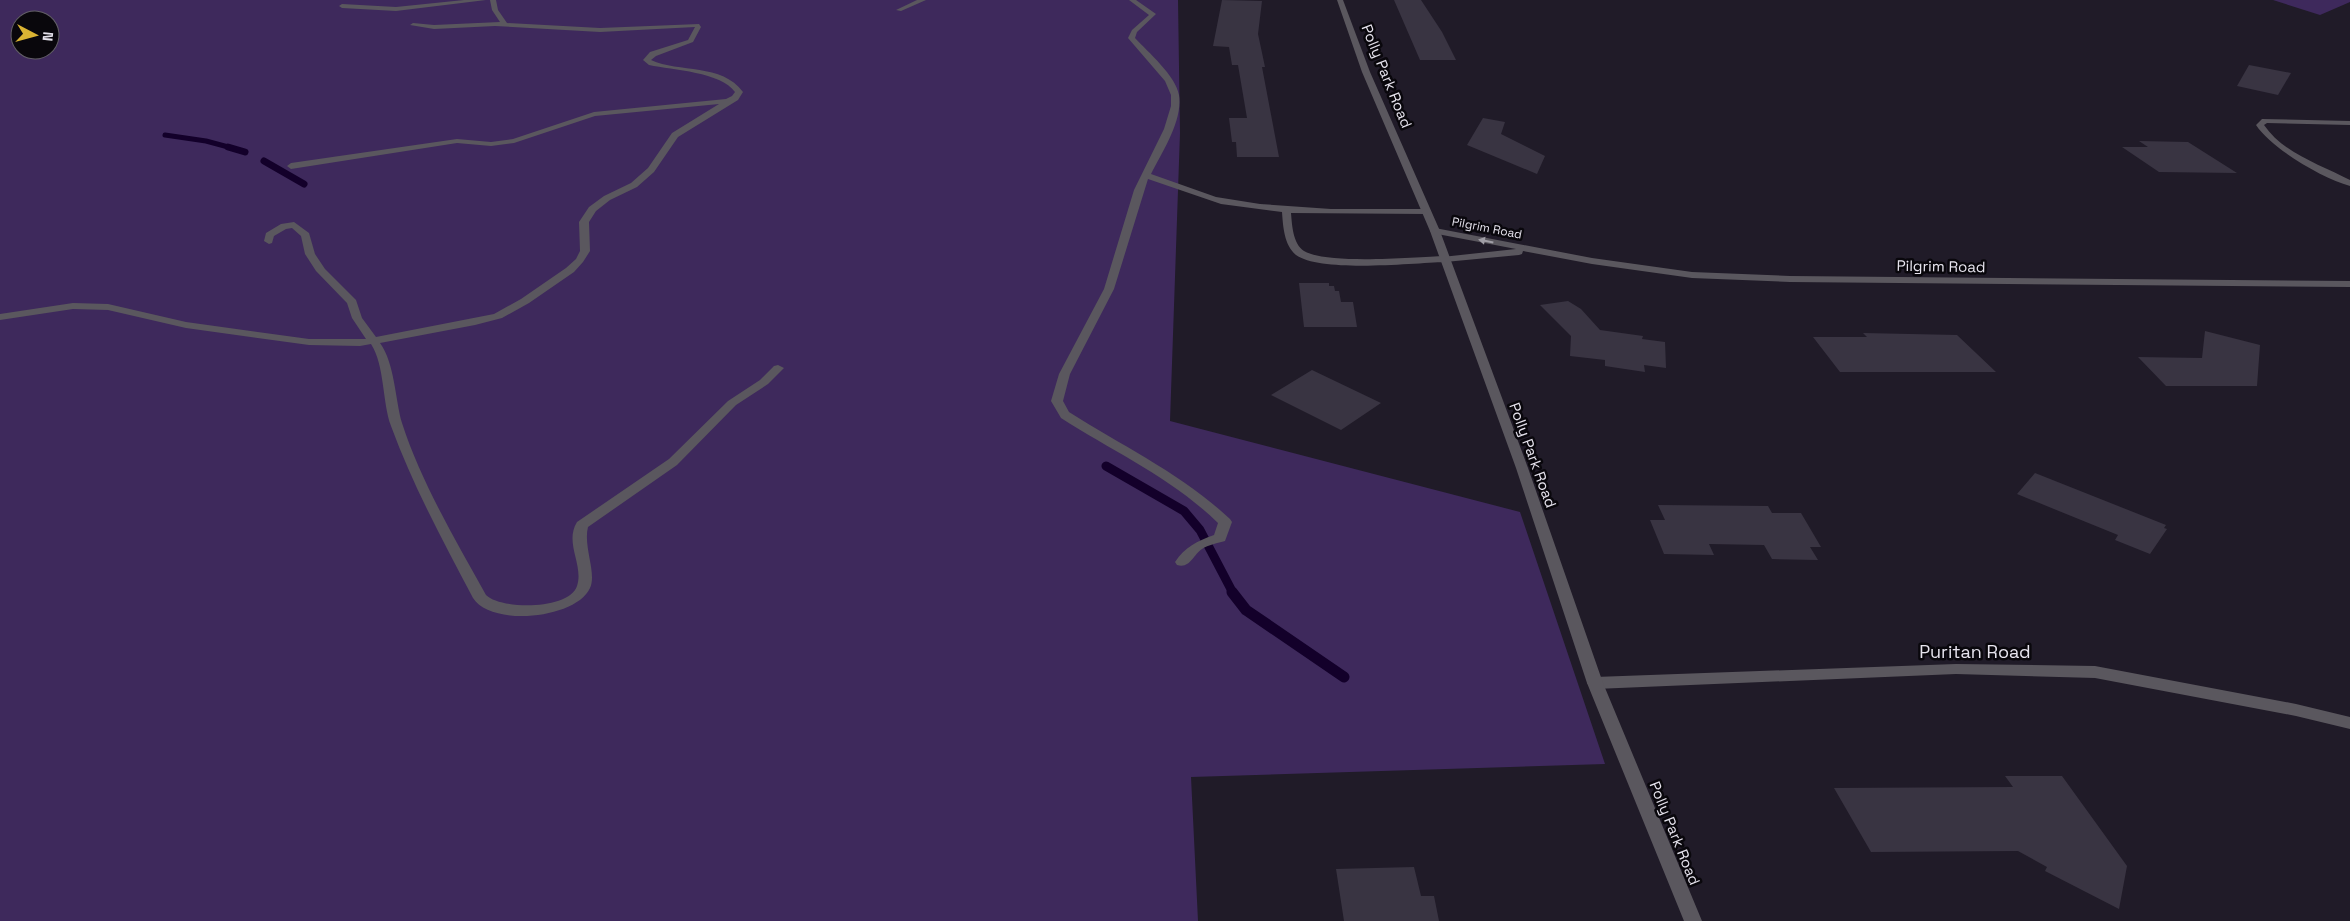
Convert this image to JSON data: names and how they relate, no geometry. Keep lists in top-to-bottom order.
{
  "streets": {
    "street": ["Polly Park Road", "Pilgrim Road", "Puritan Road"]
  },
  "crossings": [
    ["Polly Park Road", "Pilgrim Road"],
    ["Polly Park Road", "Puritan Road"]
  ],
  "north": "right"
}
